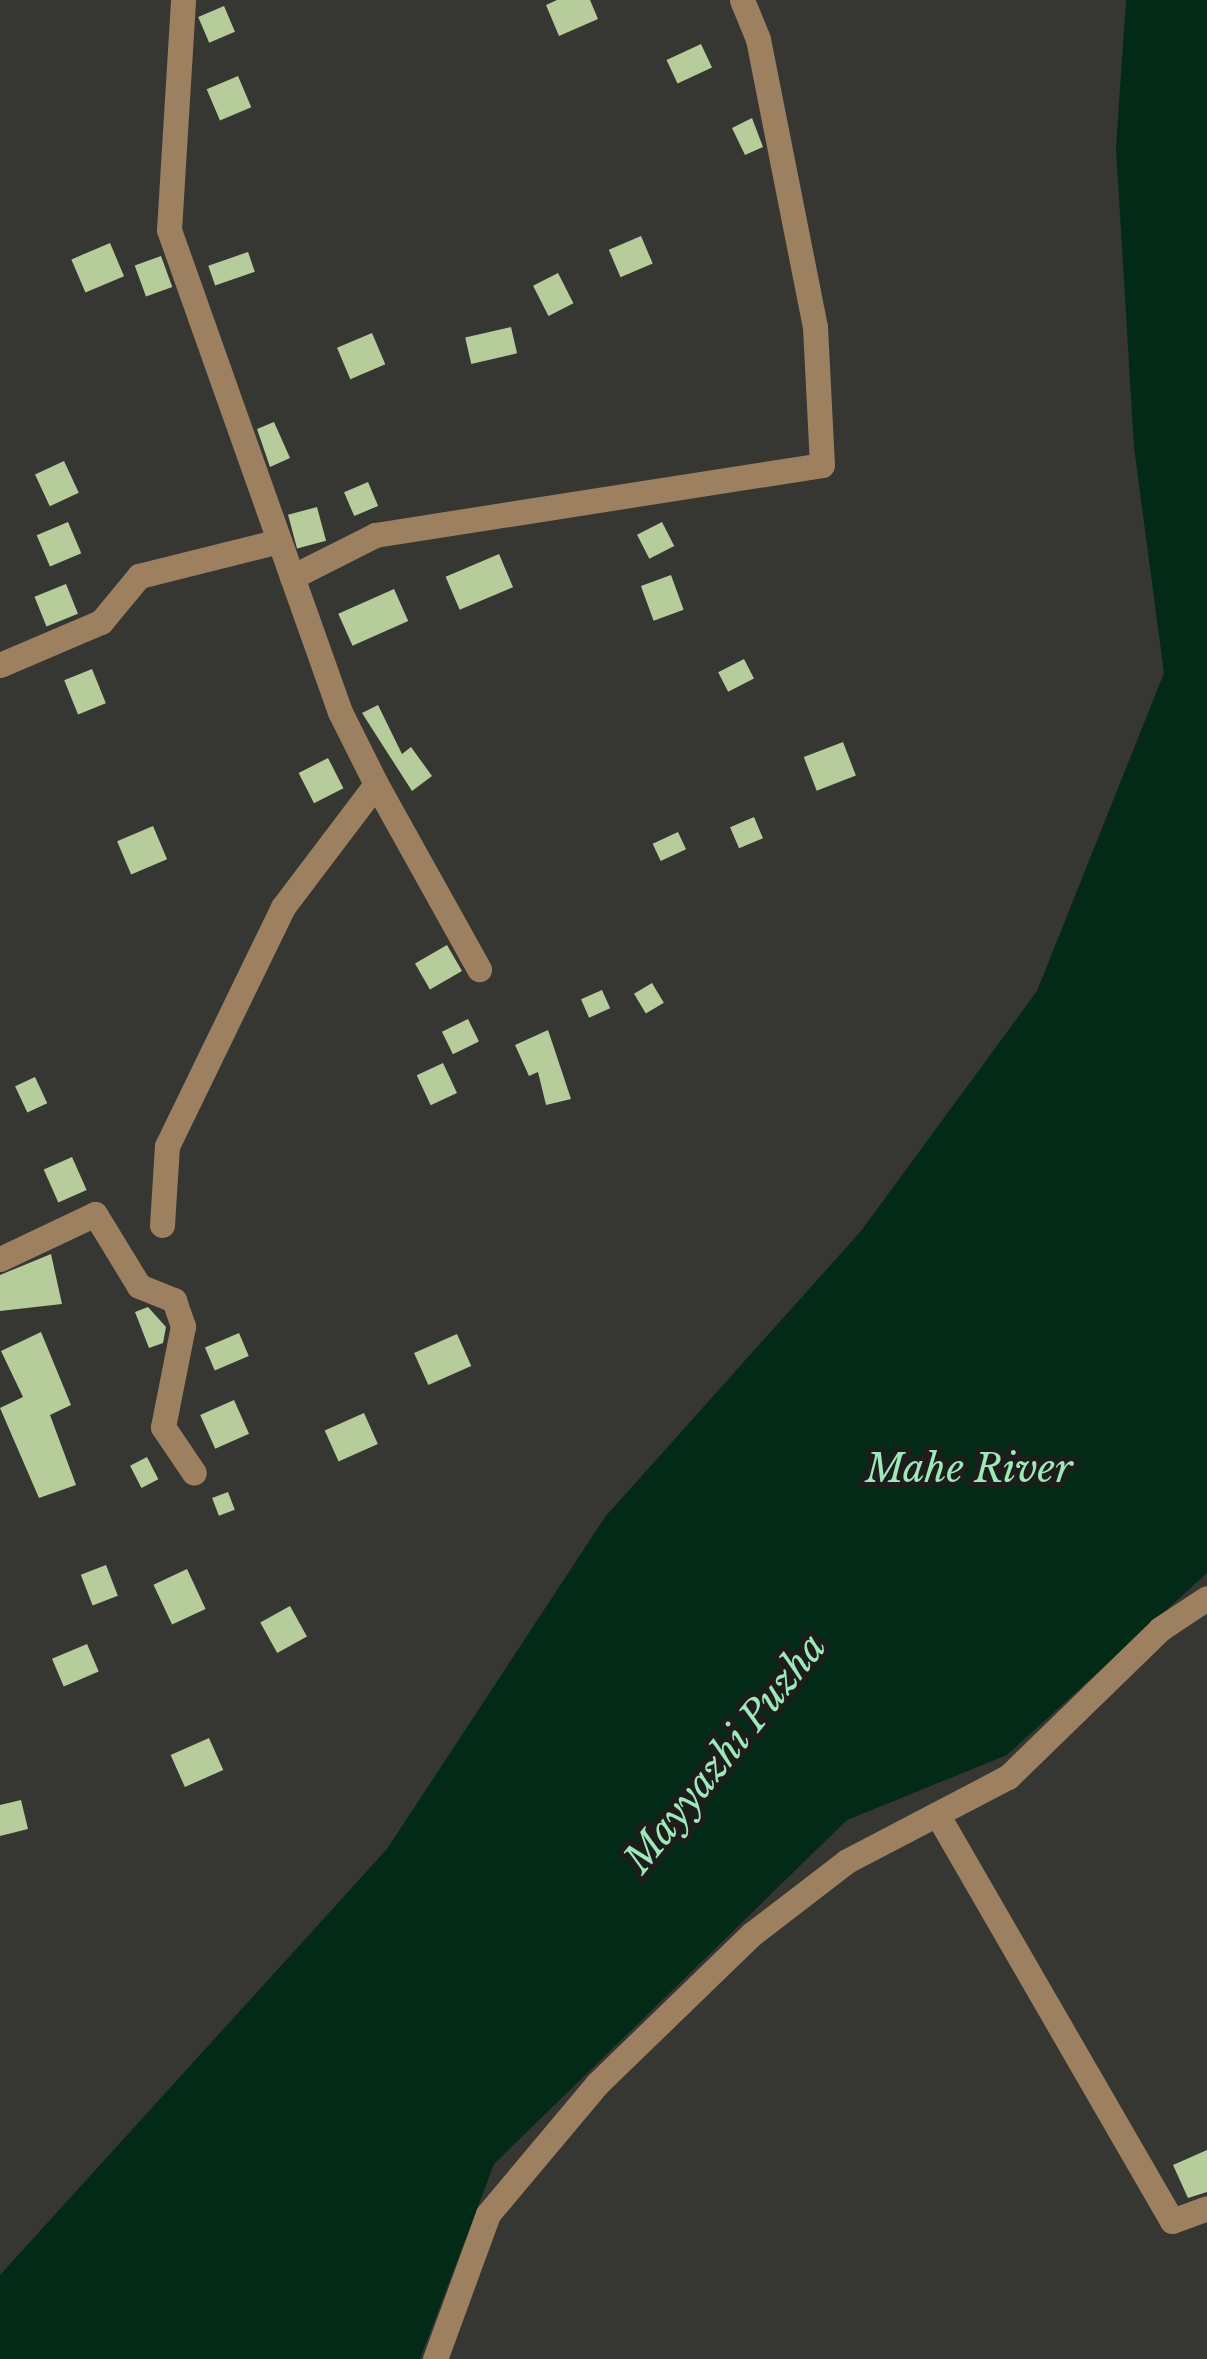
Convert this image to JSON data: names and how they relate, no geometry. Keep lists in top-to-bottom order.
{
  "water": ["Mahe River", "Mayyazhi Puzha"]
}
